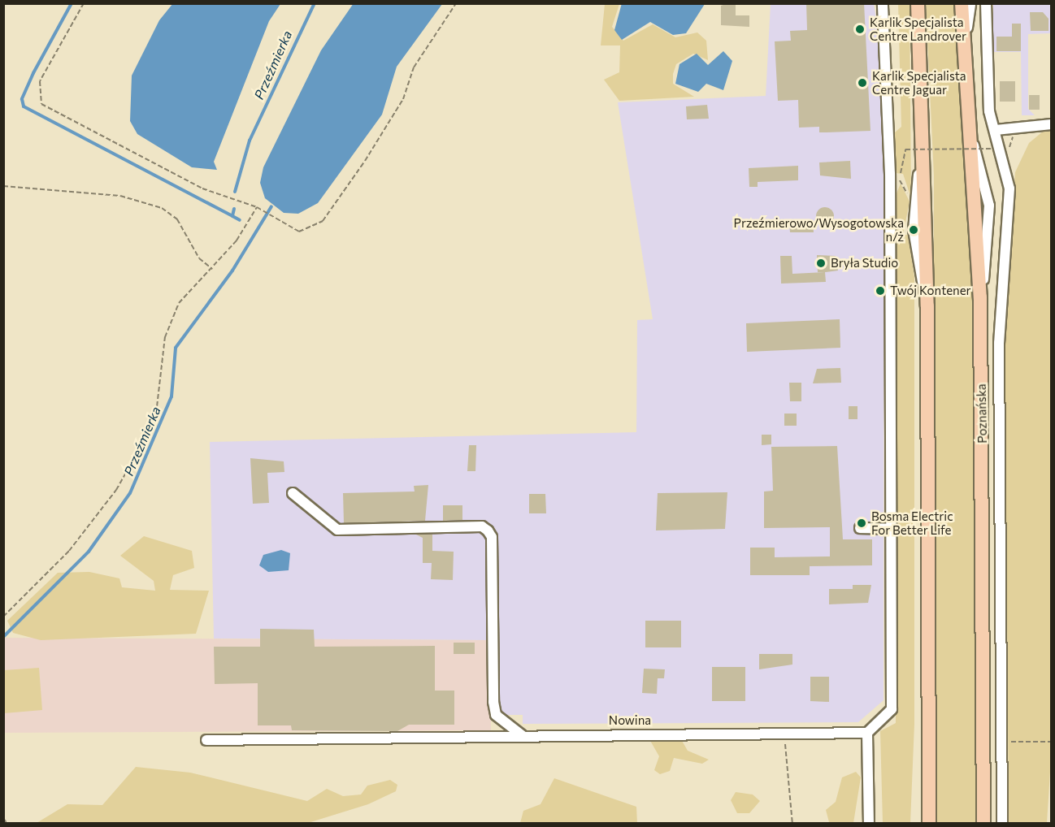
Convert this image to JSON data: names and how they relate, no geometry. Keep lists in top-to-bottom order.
{
  "streets": {
    "main road": ["Poznańska"],
    "street": ["Nowina"]
  },
  "water": ["Przeźmierka"],
  "places": [
    "Karlik Specjalista Centre Landrover",
    "Karlik Specjalista Centre Jaguar",
    "Przeźmierowo/Wysogotowska n/ż",
    "Bryła Studio",
    "Twój Kontener",
    "Bosma Electric For Better Life"
  ]
}
